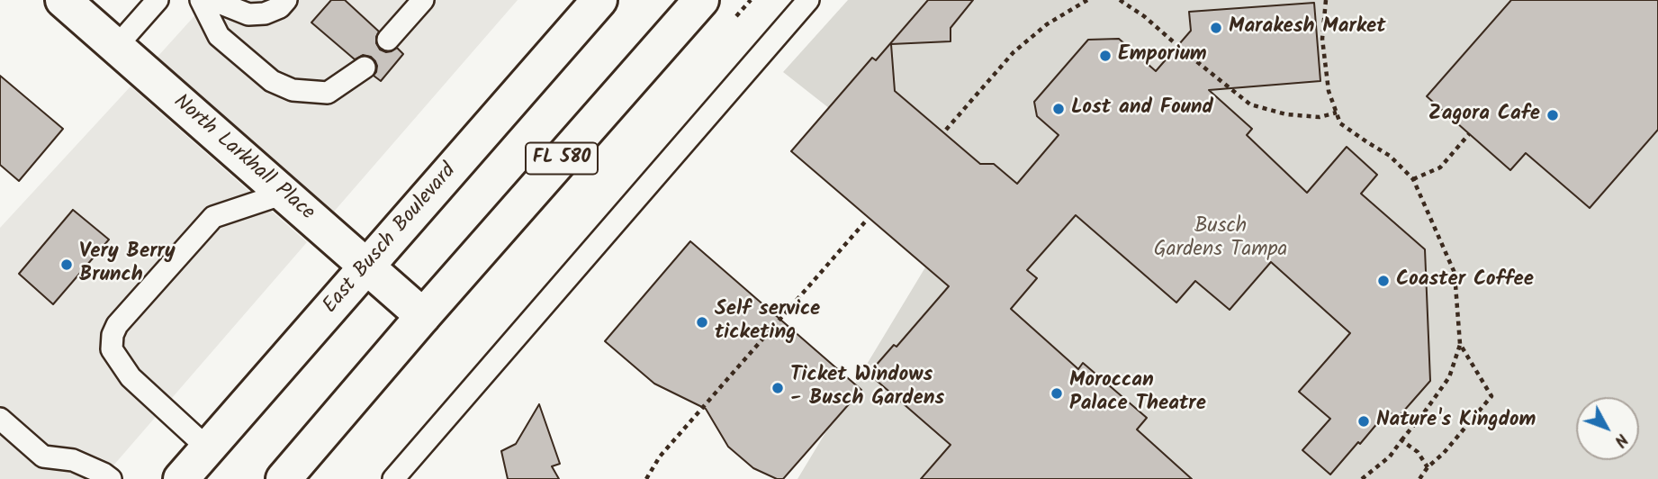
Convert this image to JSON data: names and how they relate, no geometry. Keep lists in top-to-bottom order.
{
  "streets": {
    "main road": ["North Larkhall Place", "FL 580", "East Busch Boulevard"]
  },
  "crossings": [
    ["North Larkhall Place", "FL 580"],
    ["North Larkhall Place", "East Busch Boulevard"]
  ],
  "parks": ["Busch Gardens Tampa"],
  "places": [
    "Marakesh Market",
    "Emporium",
    "Lost and Found",
    "Zagora Cafe",
    "Very Berry Brunch",
    "Coaster Coffee",
    "Self service ticketing",
    "Ticket Windows - Busch Gardens",
    "Moroccan Palace Theatre",
    "Nature's Kingdom"
  ],
  "north": "bottom right"
}
